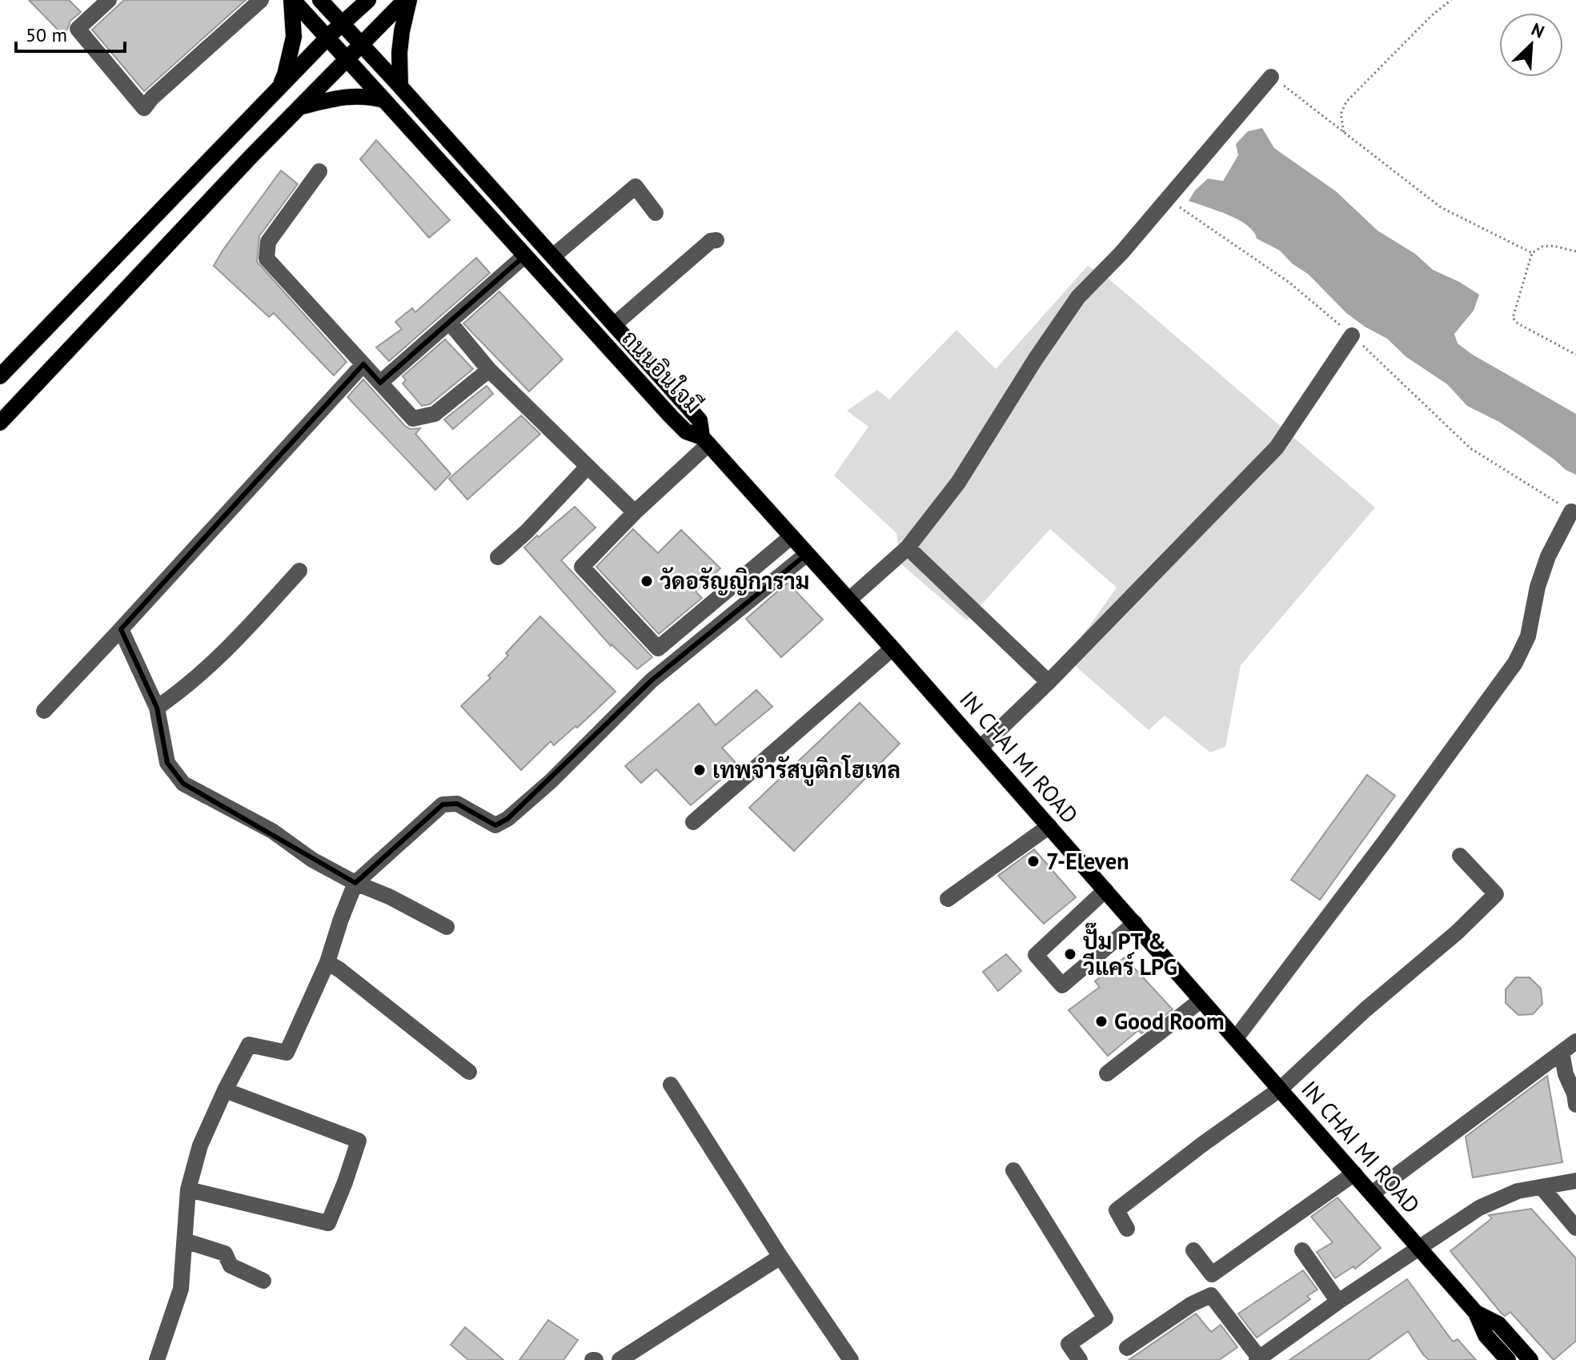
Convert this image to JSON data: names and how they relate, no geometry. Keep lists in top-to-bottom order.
{
  "streets": {
    "main road": ["ถนนอินใจมี", "IN CHAI MI ROAD"]
  },
  "crossings": [
    ["ถนนอินใจมี", "IN CHAI MI ROAD"]
  ],
  "places": [
    "วัดอรัญญิการาม",
    "เทพจำรัสบูติกโฮเทล",
    "7-Eleven",
    "ปั๊ม PT & วีแคร์ LPG",
    "Good Room"
  ],
  "scale_bar": "50 m",
  "north": "top right"
}
